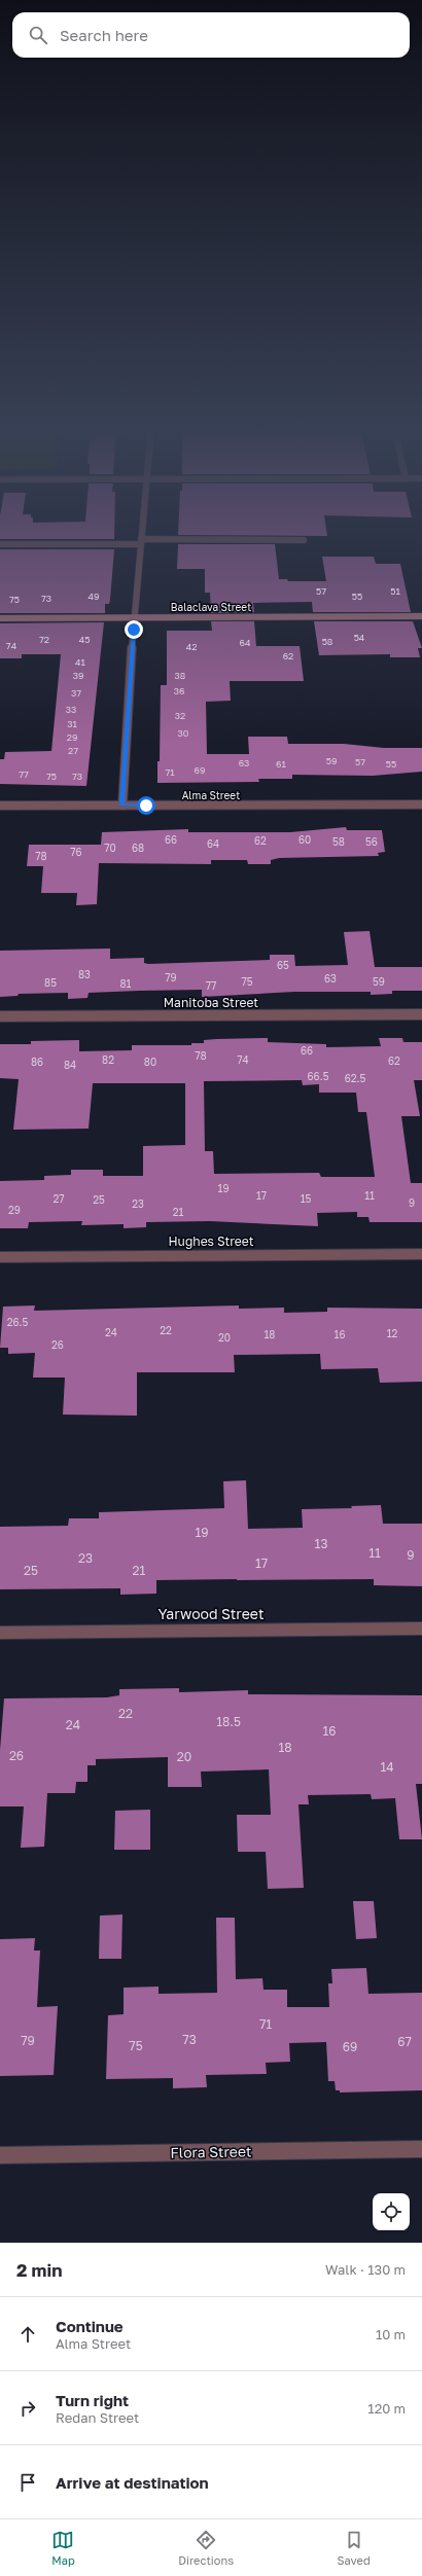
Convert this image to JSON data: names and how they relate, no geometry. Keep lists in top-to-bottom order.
{
  "streets": {
    "street": [
      "Balaclava Street",
      "Alma Street",
      "Manitoba Street",
      "Hughes Street",
      "Yarwood Street",
      "Flora Street"
    ]
  },
  "house_numbers": [
    "57",
    "51",
    "49",
    "55",
    "73",
    "75",
    "54",
    "72",
    "45",
    "58",
    "64",
    "74",
    "42",
    "62",
    "41",
    "39",
    "38",
    "36",
    "37",
    "33",
    "32",
    "31",
    "30",
    "29",
    "27",
    "59",
    "57",
    "63",
    "61",
    "55",
    "69",
    "71",
    "77",
    "75",
    "73",
    "66",
    "60",
    "62",
    "58",
    "56",
    "64",
    "70",
    "68",
    "76",
    "78",
    "65",
    "83",
    "79",
    "63",
    "75",
    "59",
    "85",
    "81",
    "77",
    "66",
    "78",
    "82",
    "74",
    "62",
    "86",
    "80",
    "84",
    "66.5",
    "62.5",
    "19",
    "17",
    "11",
    "27",
    "15",
    "25",
    "9",
    "23",
    "29",
    "21",
    "26.5",
    "22",
    "24",
    "12",
    "18",
    "16",
    "20",
    "26",
    "19",
    "13",
    "11",
    "9",
    "23",
    "17",
    "25",
    "21",
    "22",
    "18.5",
    "24",
    "16",
    "18",
    "26",
    "20",
    "14",
    "71",
    "73",
    "79",
    "67",
    "75",
    "69"
  ],
  "page": {
    "search": "Search here",
    "heading": ["2 min", "Walk · 130 m"],
    "list": [
      ["Continue", "Alma Street", "10 m"],
      ["Turn right", "Redan Street", "120 m"],
      "Arrive at destination"
    ],
    "nav": ["Map", "Directions", "Saved"]
  }
}
